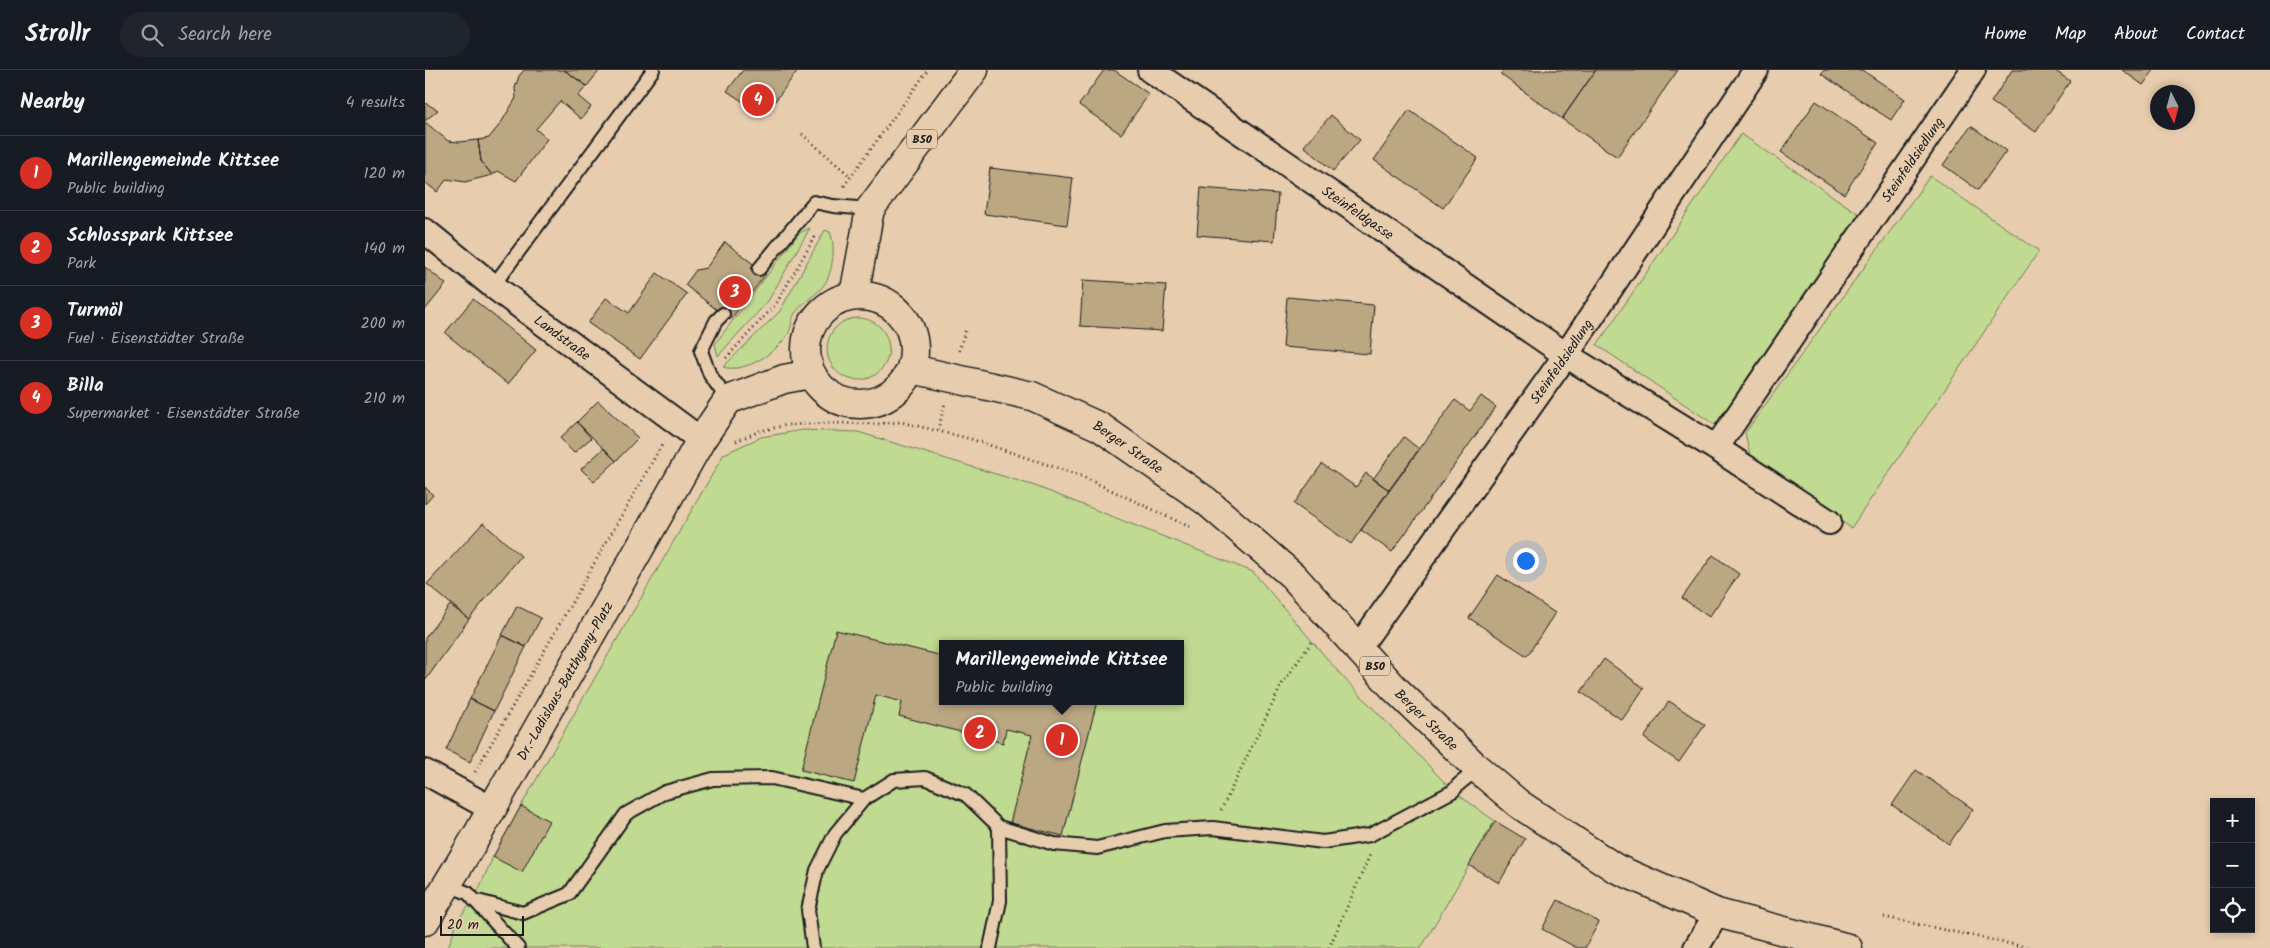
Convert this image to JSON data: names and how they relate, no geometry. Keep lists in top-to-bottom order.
{
  "streets": {
    "main road": ["B50", "Berger Straße", "Dr.-Ladislaus-Batthyany-Platz"],
    "street": ["Steinfeldsiedlung", "Steinfeldgasse", "Landstraße"]
  },
  "crossings": [
    ["B50", "Berger Straße"],
    ["Steinfeldsiedlung", "Steinfeldgasse"],
    ["Steinfeldsiedlung", "Berger Straße"],
    ["Landstraße", "Dr.-Ladislaus-Batthyany-Platz"]
  ],
  "scale_bar": "20 m",
  "north": "bottom",
  "page": {
    "header": "Strollr",
    "search": "Search here",
    "nav": [
      "Home",
      "Map",
      "About",
      "Contact"
    ],
    "heading": ["Nearby", "4 results"],
    "pins": [
      "4",
      "3",
      "2",
      "1"
    ],
    "list": [
      {
        "mark": "1",
        "name": "Marillengemeinde Kittsee",
        "note": "Public building",
        "value": "120 m"
      },
      {
        "mark": "2",
        "name": "Schlosspark Kittsee",
        "note": "Park",
        "value": "140 m"
      },
      {
        "mark": "3",
        "name": "Turmöl",
        "note": "Fuel · Eisenstädter Straße",
        "value": "200 m"
      },
      {
        "mark": "4",
        "name": "Billa",
        "note": "Supermarket · Eisenstädter Straße",
        "value": "210 m"
      }
    ],
    "popup": ["Marillengemeinde Kittsee", "Public building"],
    "map_buttons": ["+", "−"],
    "scale": "20 m"
  }
}
